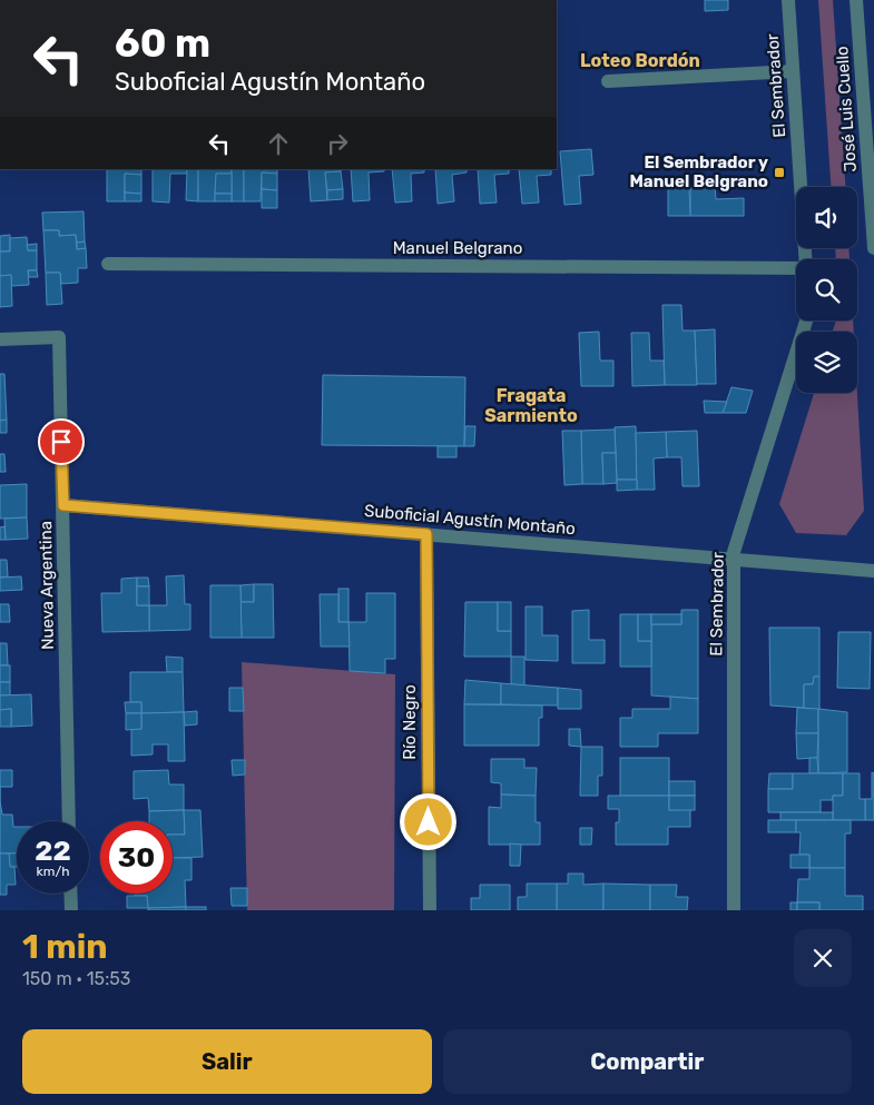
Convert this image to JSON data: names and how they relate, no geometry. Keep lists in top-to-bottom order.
{
  "streets": {
    "street": [
      "El Sembrador",
      "José Luis Cuello",
      "Manuel Belgrano",
      "Suboficial Agustín Montaño",
      "Nueva Argentina",
      "Río Negro"
    ]
  },
  "crossings": [
    ["El Sembrador", "Suboficial Agustín Montaño"],
    ["Suboficial Agustín Montaño", "Nueva Argentina"],
    ["Suboficial Agustín Montaño", "Río Negro"]
  ],
  "districts": ["Loteo Bordón", "Fragata Sarmiento"],
  "places": {
    "transit": ["El Sembrador y Manuel Belgrano"]
  },
  "page": {
    "turn": ["60 m", "Suboficial Agustín Montaño"],
    "speed": "22 km/h",
    "limit": "30",
    "heading": ["1 min", "150 m · 15:53"],
    "buttons": ["Salir", "Compartir"]
  }
}
